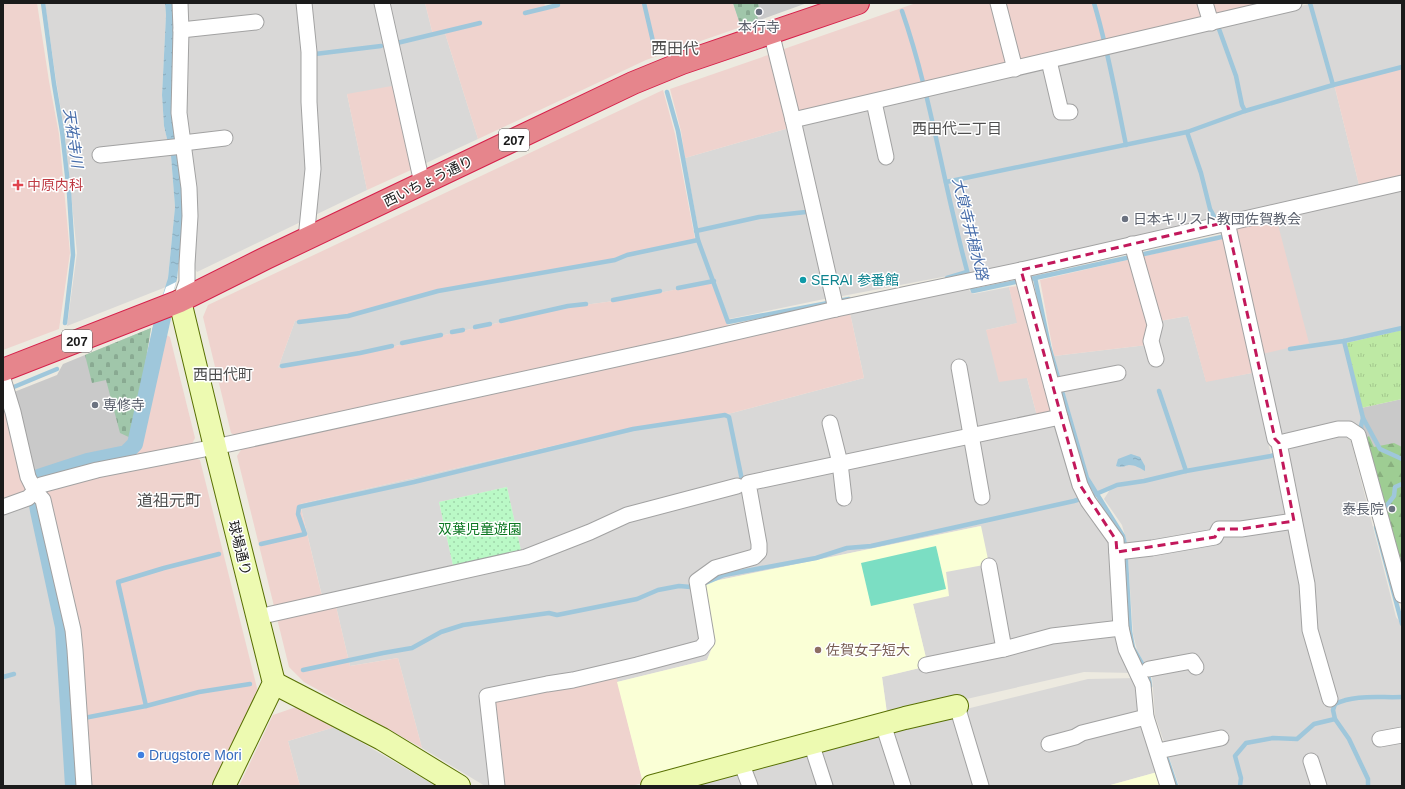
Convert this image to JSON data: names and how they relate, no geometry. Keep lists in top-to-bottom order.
{
  "streets": {
    "highway": ["207", "西いちょう通り"],
    "street": ["球場通り"]
  },
  "crossings": [
    ["西いちょう通り", "球場通り"]
  ],
  "districts": [
    "西田代",
    "西田代二丁目",
    "西田代町",
    "道祖元町"
  ],
  "water": ["天祐寺川", "大覚寺井樋水路"],
  "parks": ["双葉児童遊園"],
  "places": {
    "other": [
      "本行寺",
      "日本キリスト教団佐賀教会",
      "SERAI 参番館",
      "専修寺",
      "泰長院",
      "佐賀女子短大",
      "Drugstore Mori"
    ],
    "health": ["中原内科"]
  }
}
